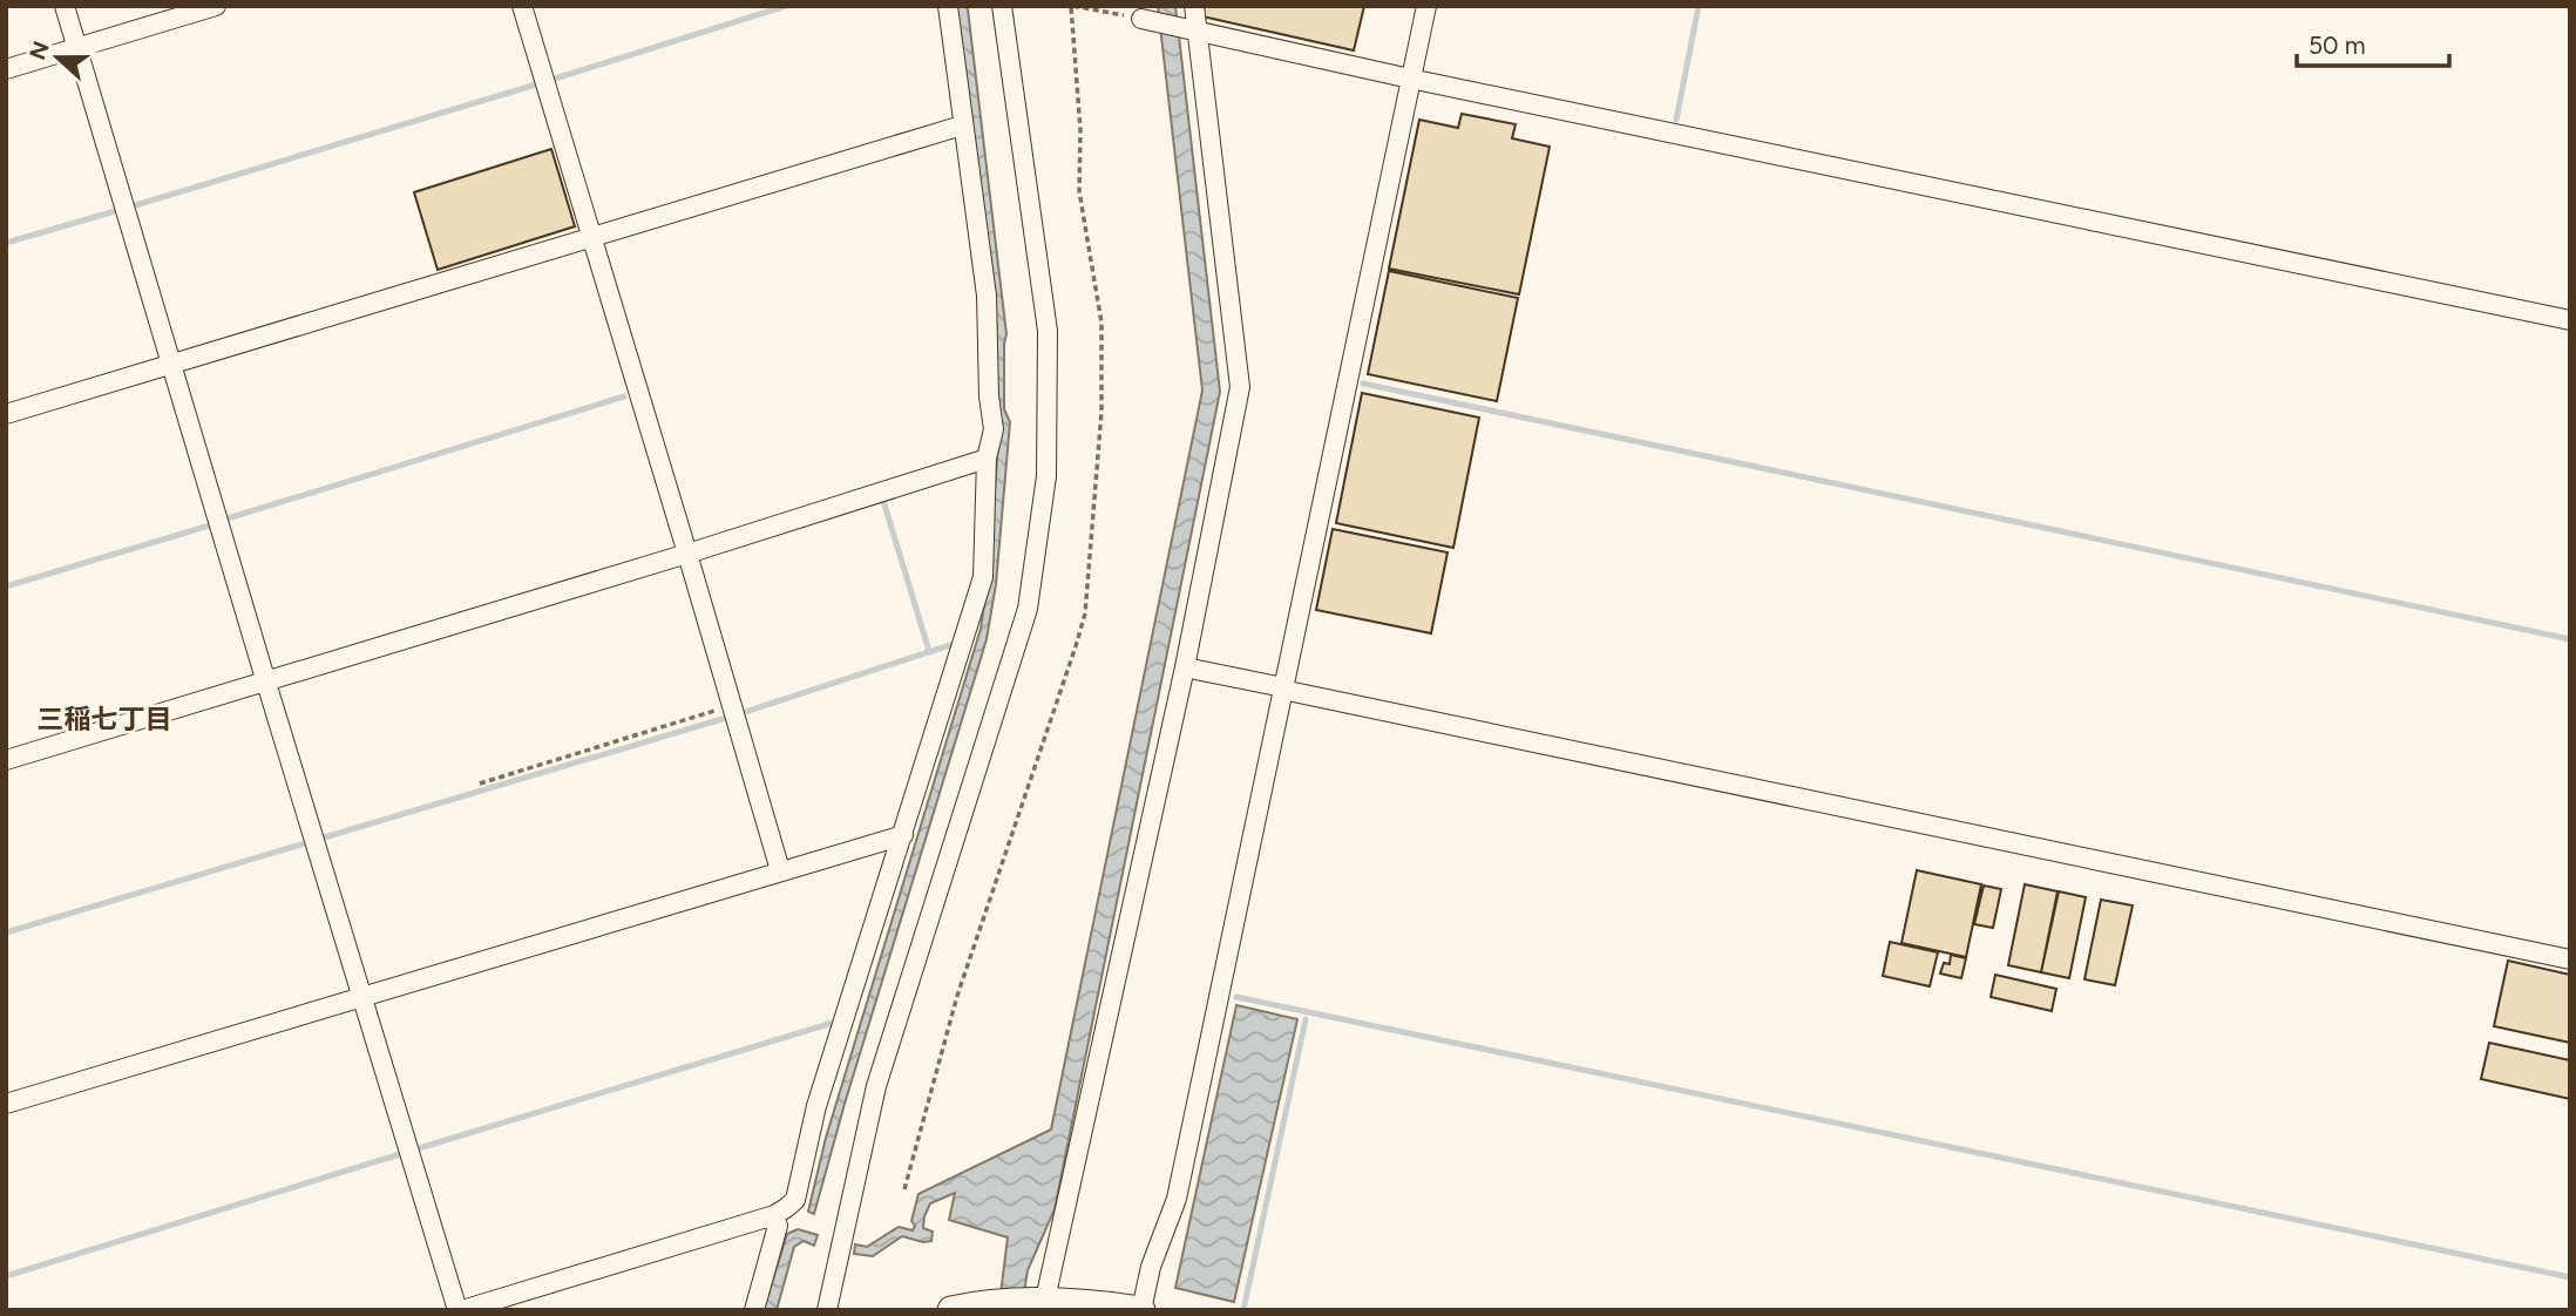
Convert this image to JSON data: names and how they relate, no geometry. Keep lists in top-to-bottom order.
{
  "districts": ["三稲七丁目"],
  "scale_bar": "50 m",
  "north": "left"
}
